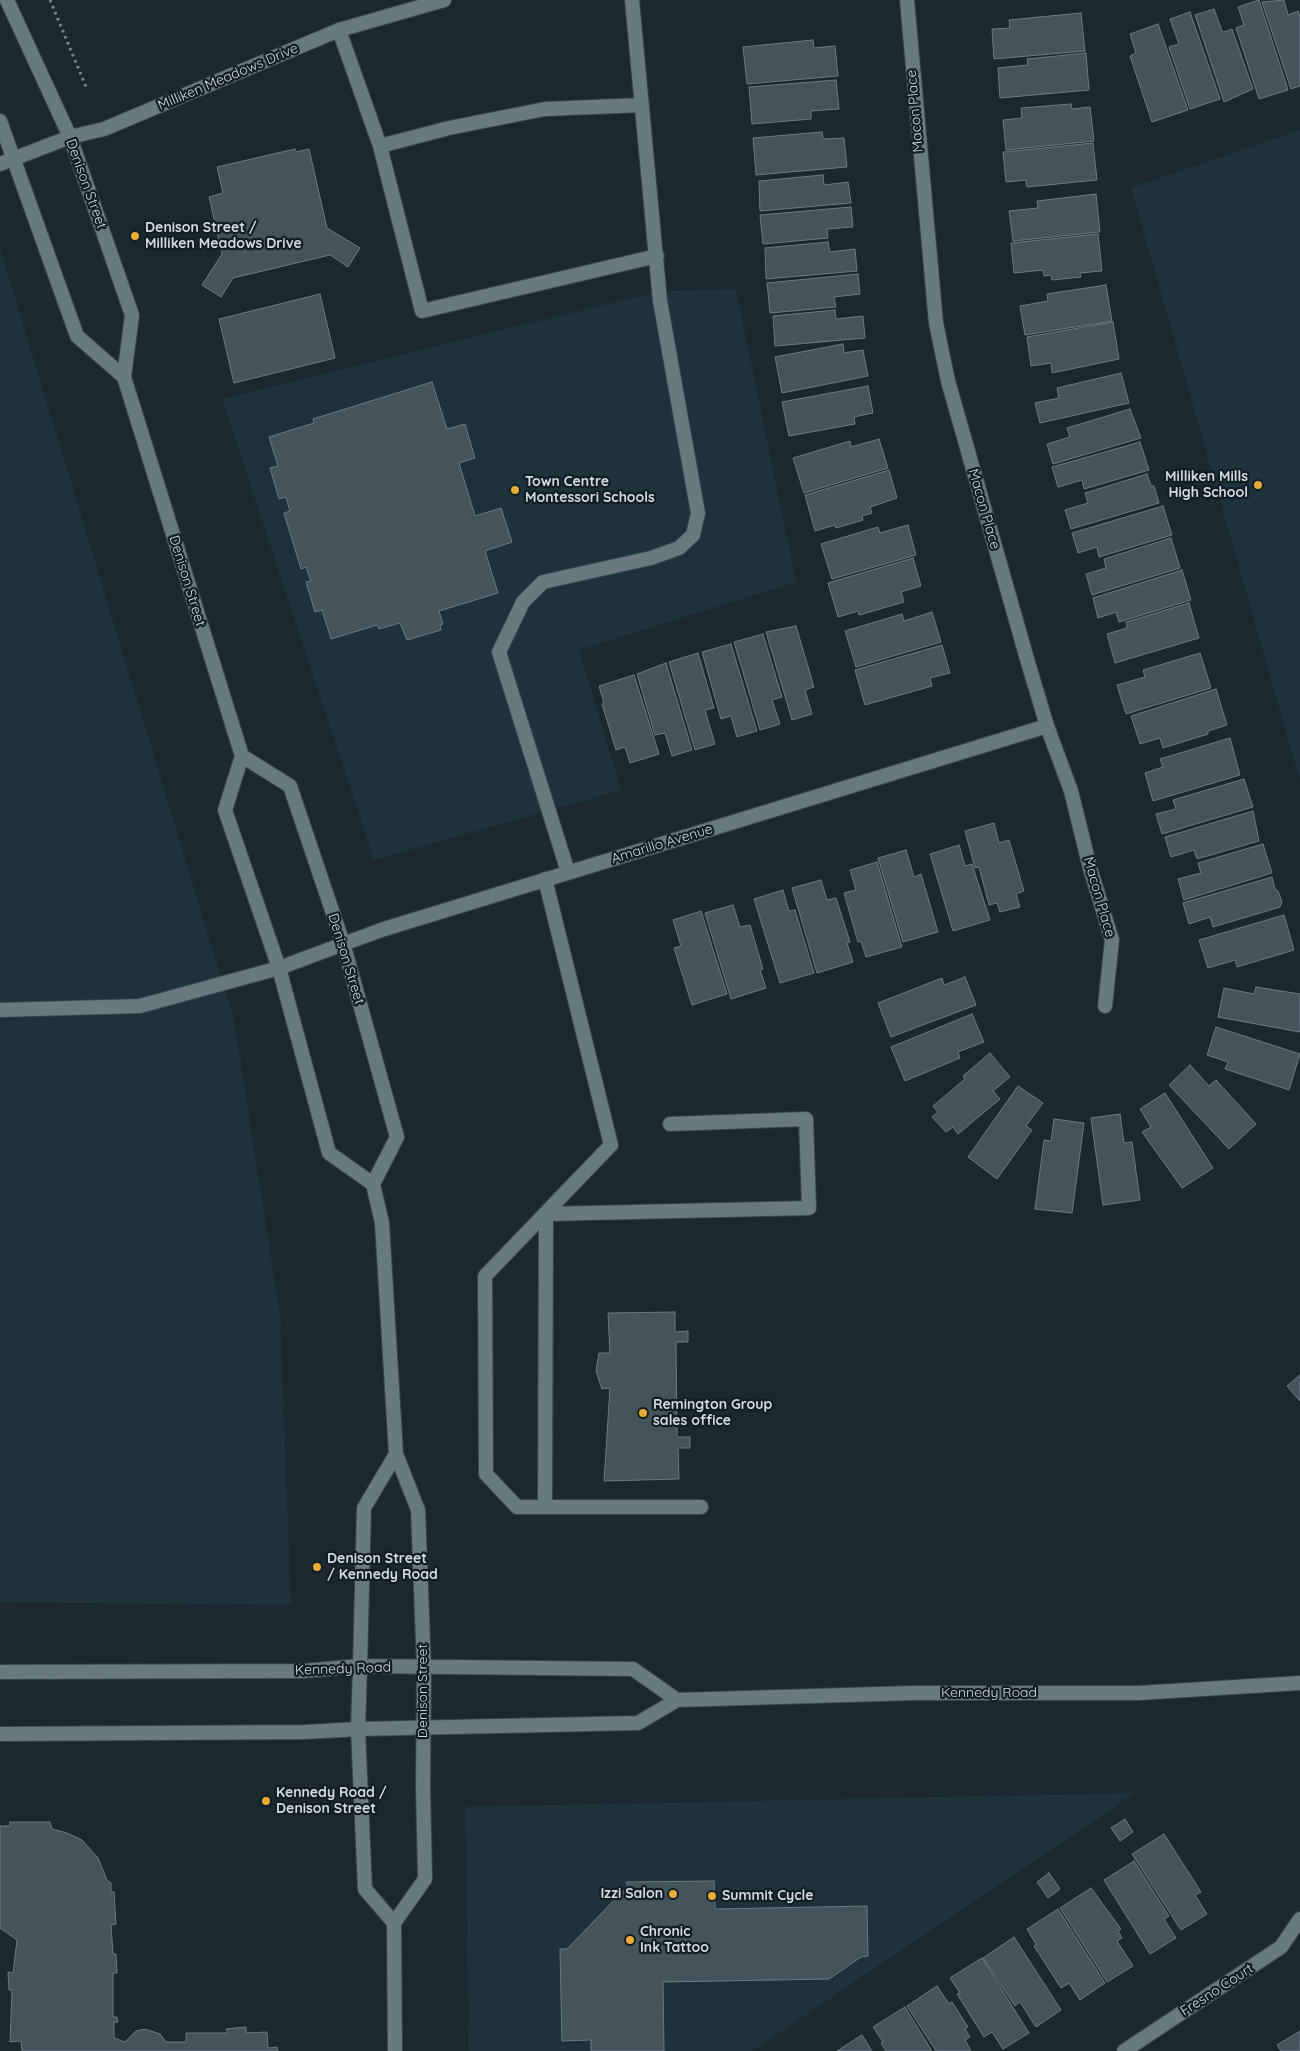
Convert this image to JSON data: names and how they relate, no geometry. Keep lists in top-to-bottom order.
{
  "streets": {
    "main road": [
      "Milliken Meadows Drive",
      "Macon Place",
      "Denison Street",
      "Amarillo Avenue",
      "Kennedy Road",
      "Fresno Court"
    ]
  },
  "crossings": [
    ["Milliken Meadows Drive", "Denison Street"],
    ["Macon Place", "Amarillo Avenue"],
    ["Denison Street", "Amarillo Avenue"],
    ["Denison Street", "Kennedy Road"]
  ],
  "places": [
    "Denison Street / Milliken Meadows Drive",
    "Milliken Mills High School",
    "Town Centre Montessori Schools",
    "Remington Group sales office",
    "Denison Street / Kennedy Road",
    "Kennedy Road / Denison Street",
    "Izzi Salon",
    "Summit Cycle",
    "Chronic Ink Tattoo"
  ]
}
